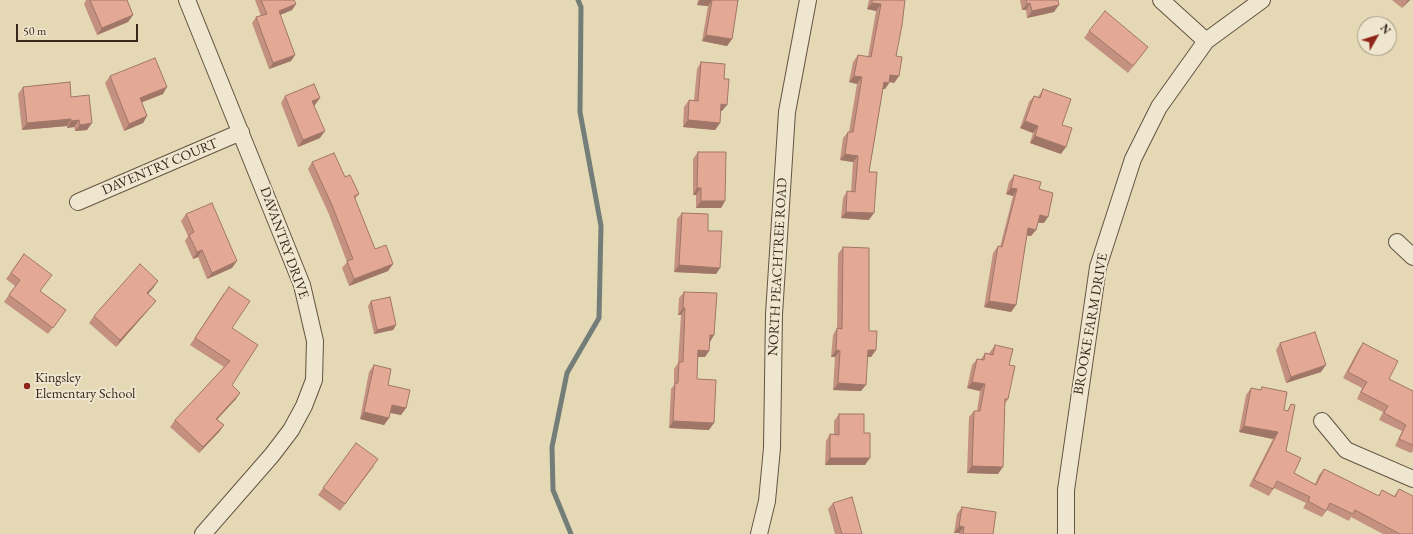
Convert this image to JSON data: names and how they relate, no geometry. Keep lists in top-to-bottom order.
{
  "streets": {
    "street": [
      "DAVENTRY COURT",
      "DAVANTRY DRIVE",
      "NORTH PEACHTREE ROAD",
      "BROOKE FARM DRIVE"
    ]
  },
  "crossings": [
    ["DAVENTRY COURT", "DAVANTRY DRIVE"]
  ],
  "places": ["Kingsley Elementary School"],
  "scale_bar": "50 m",
  "north": "top right"
}
